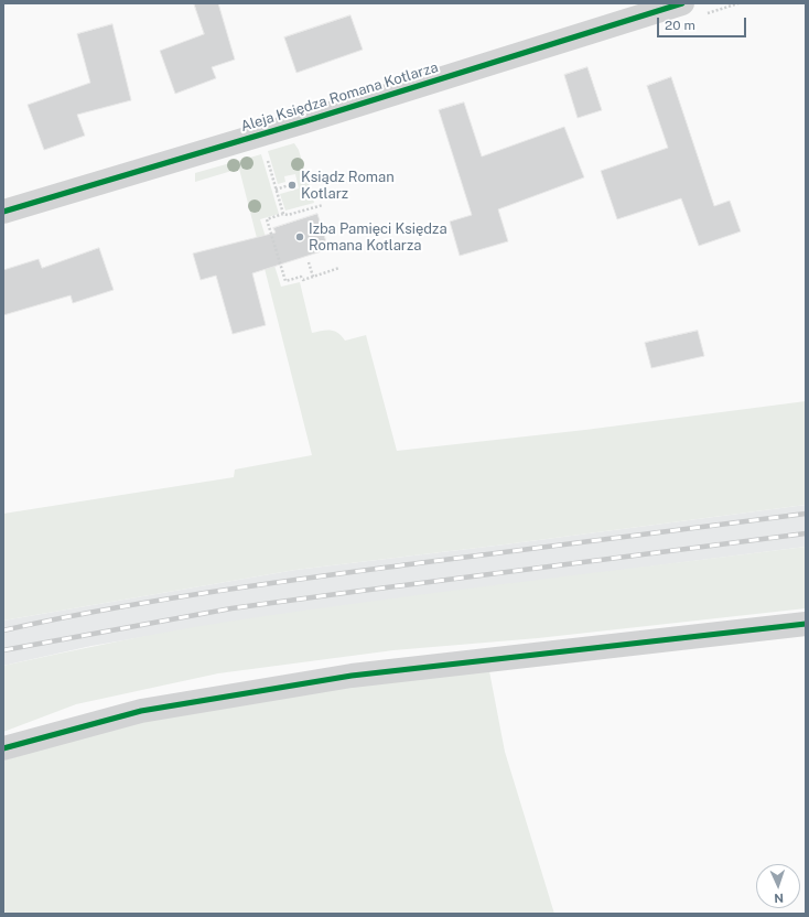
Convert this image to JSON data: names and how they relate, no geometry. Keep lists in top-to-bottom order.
{
  "streets": {
    "street": ["Aleja Księdza Romana Kotlarza"]
  },
  "places": ["Ksiądz Roman Kotlarz", "Izba Pamięci Księdza Romana Kotlarza"],
  "scale_bar": "20 m",
  "north": "bottom"
}
